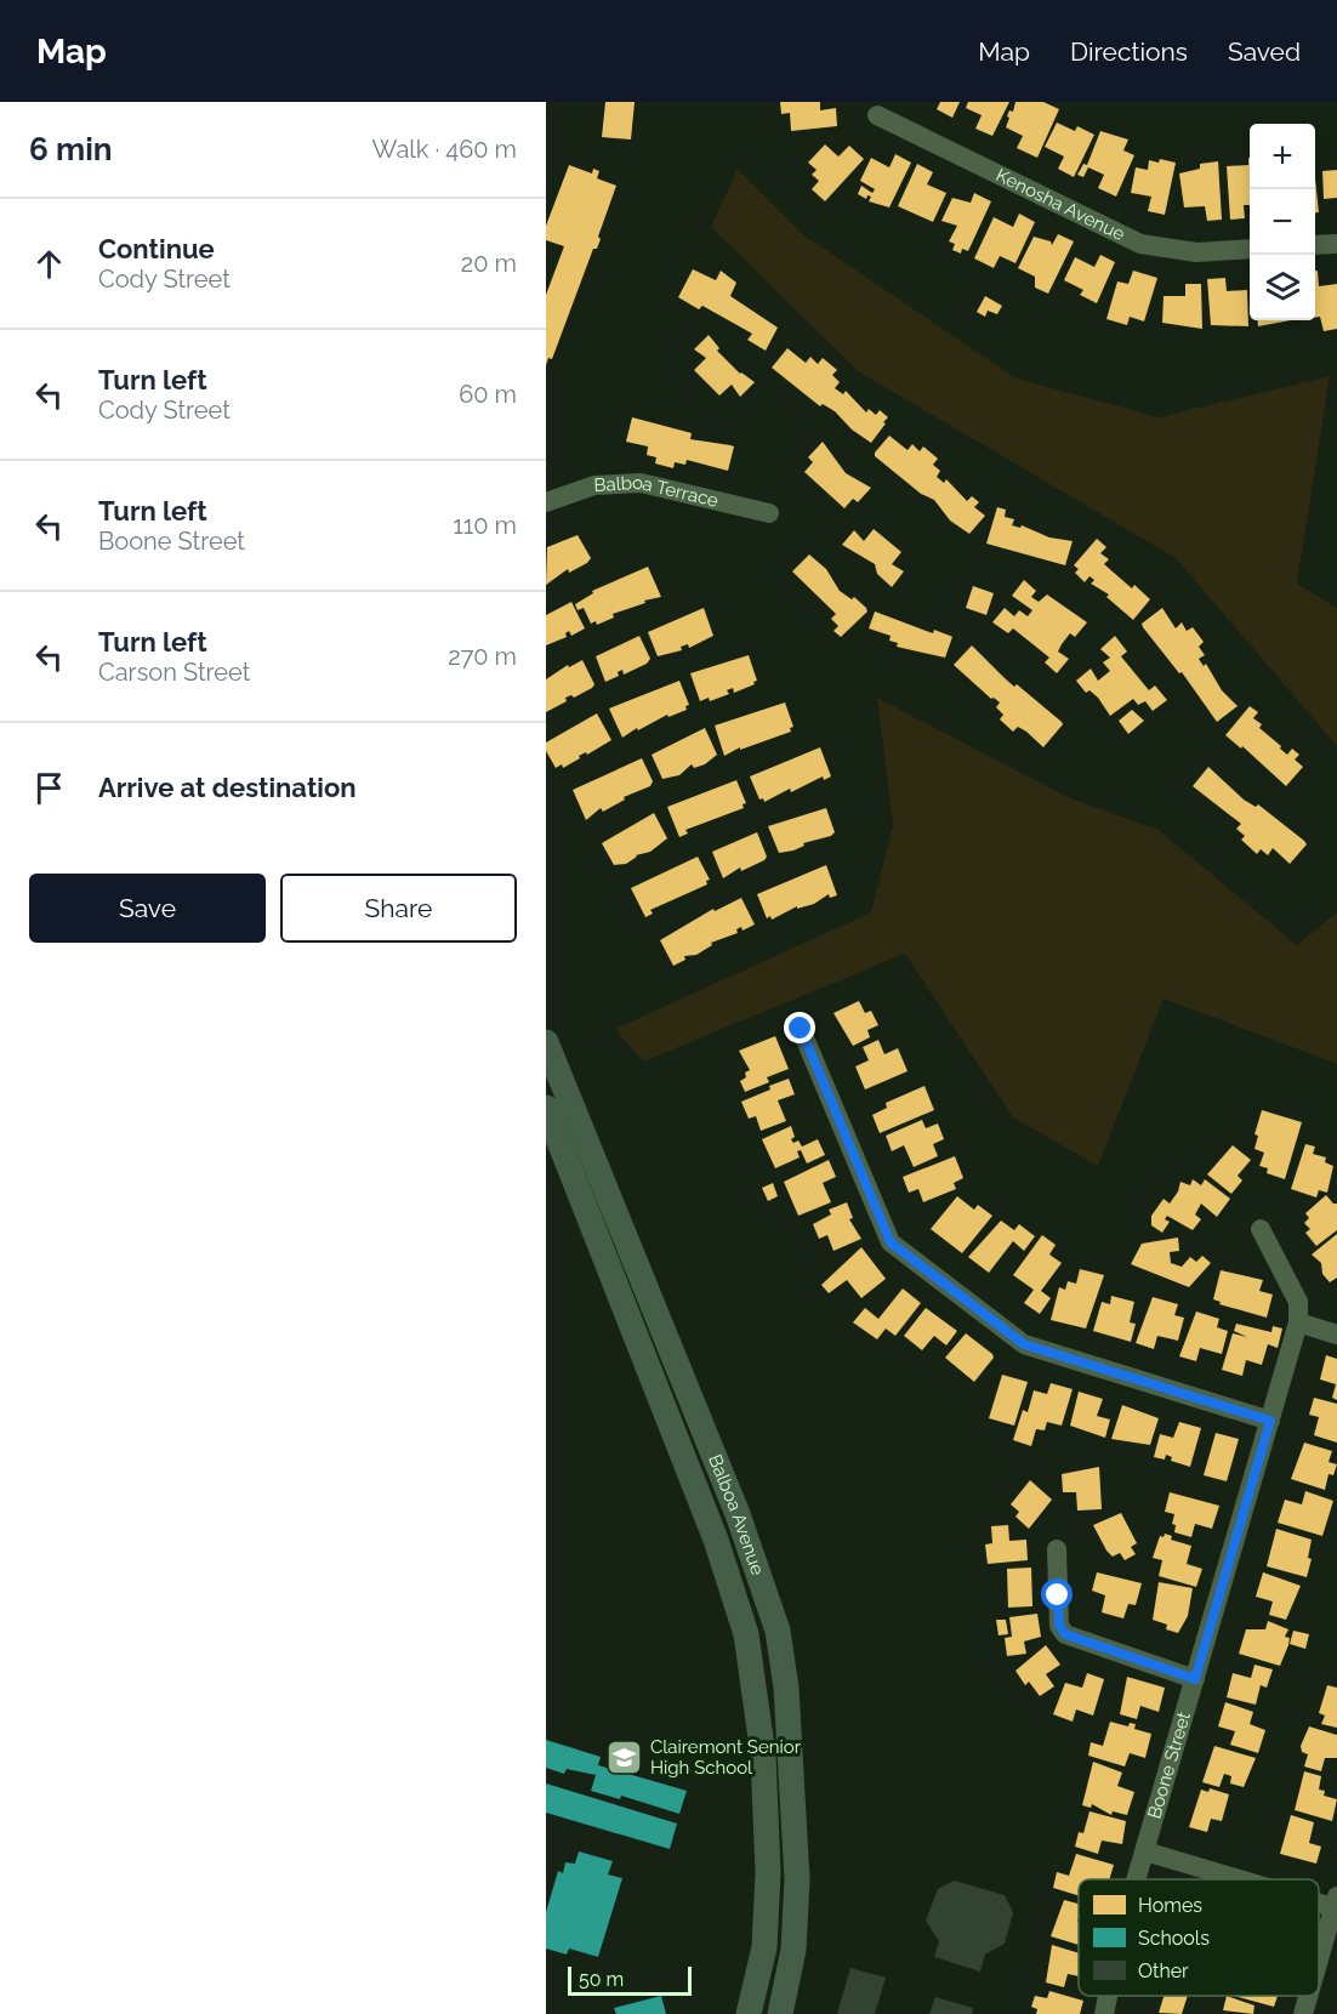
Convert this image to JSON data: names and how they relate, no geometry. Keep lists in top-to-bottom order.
{
  "streets": {
    "main road": ["Balboa Avenue"],
    "street": ["Kenosha Avenue", "Balboa Terrace", "Boone Street"]
  },
  "places": {
    "school or university": ["Clairemont Senior High School"]
  },
  "legend": ["Homes", "Schools", "Other"],
  "scale_bar": "50 m",
  "page": {
    "header": "Map",
    "nav": ["Map", "Directions", "Saved"],
    "heading": ["6 min", "Walk · 460 m"],
    "map_buttons": ["+", "−"],
    "list": [
      ["Continue", "Cody Street", "20 m"],
      ["Turn left", "Cody Street", "60 m"],
      ["Turn left", "Boone Street", "110 m"],
      ["Turn left", "Carson Street", "270 m"],
      "Arrive at destination"
    ],
    "buttons": ["Save", "Share"],
    "scale": "50 m"
  }
}
